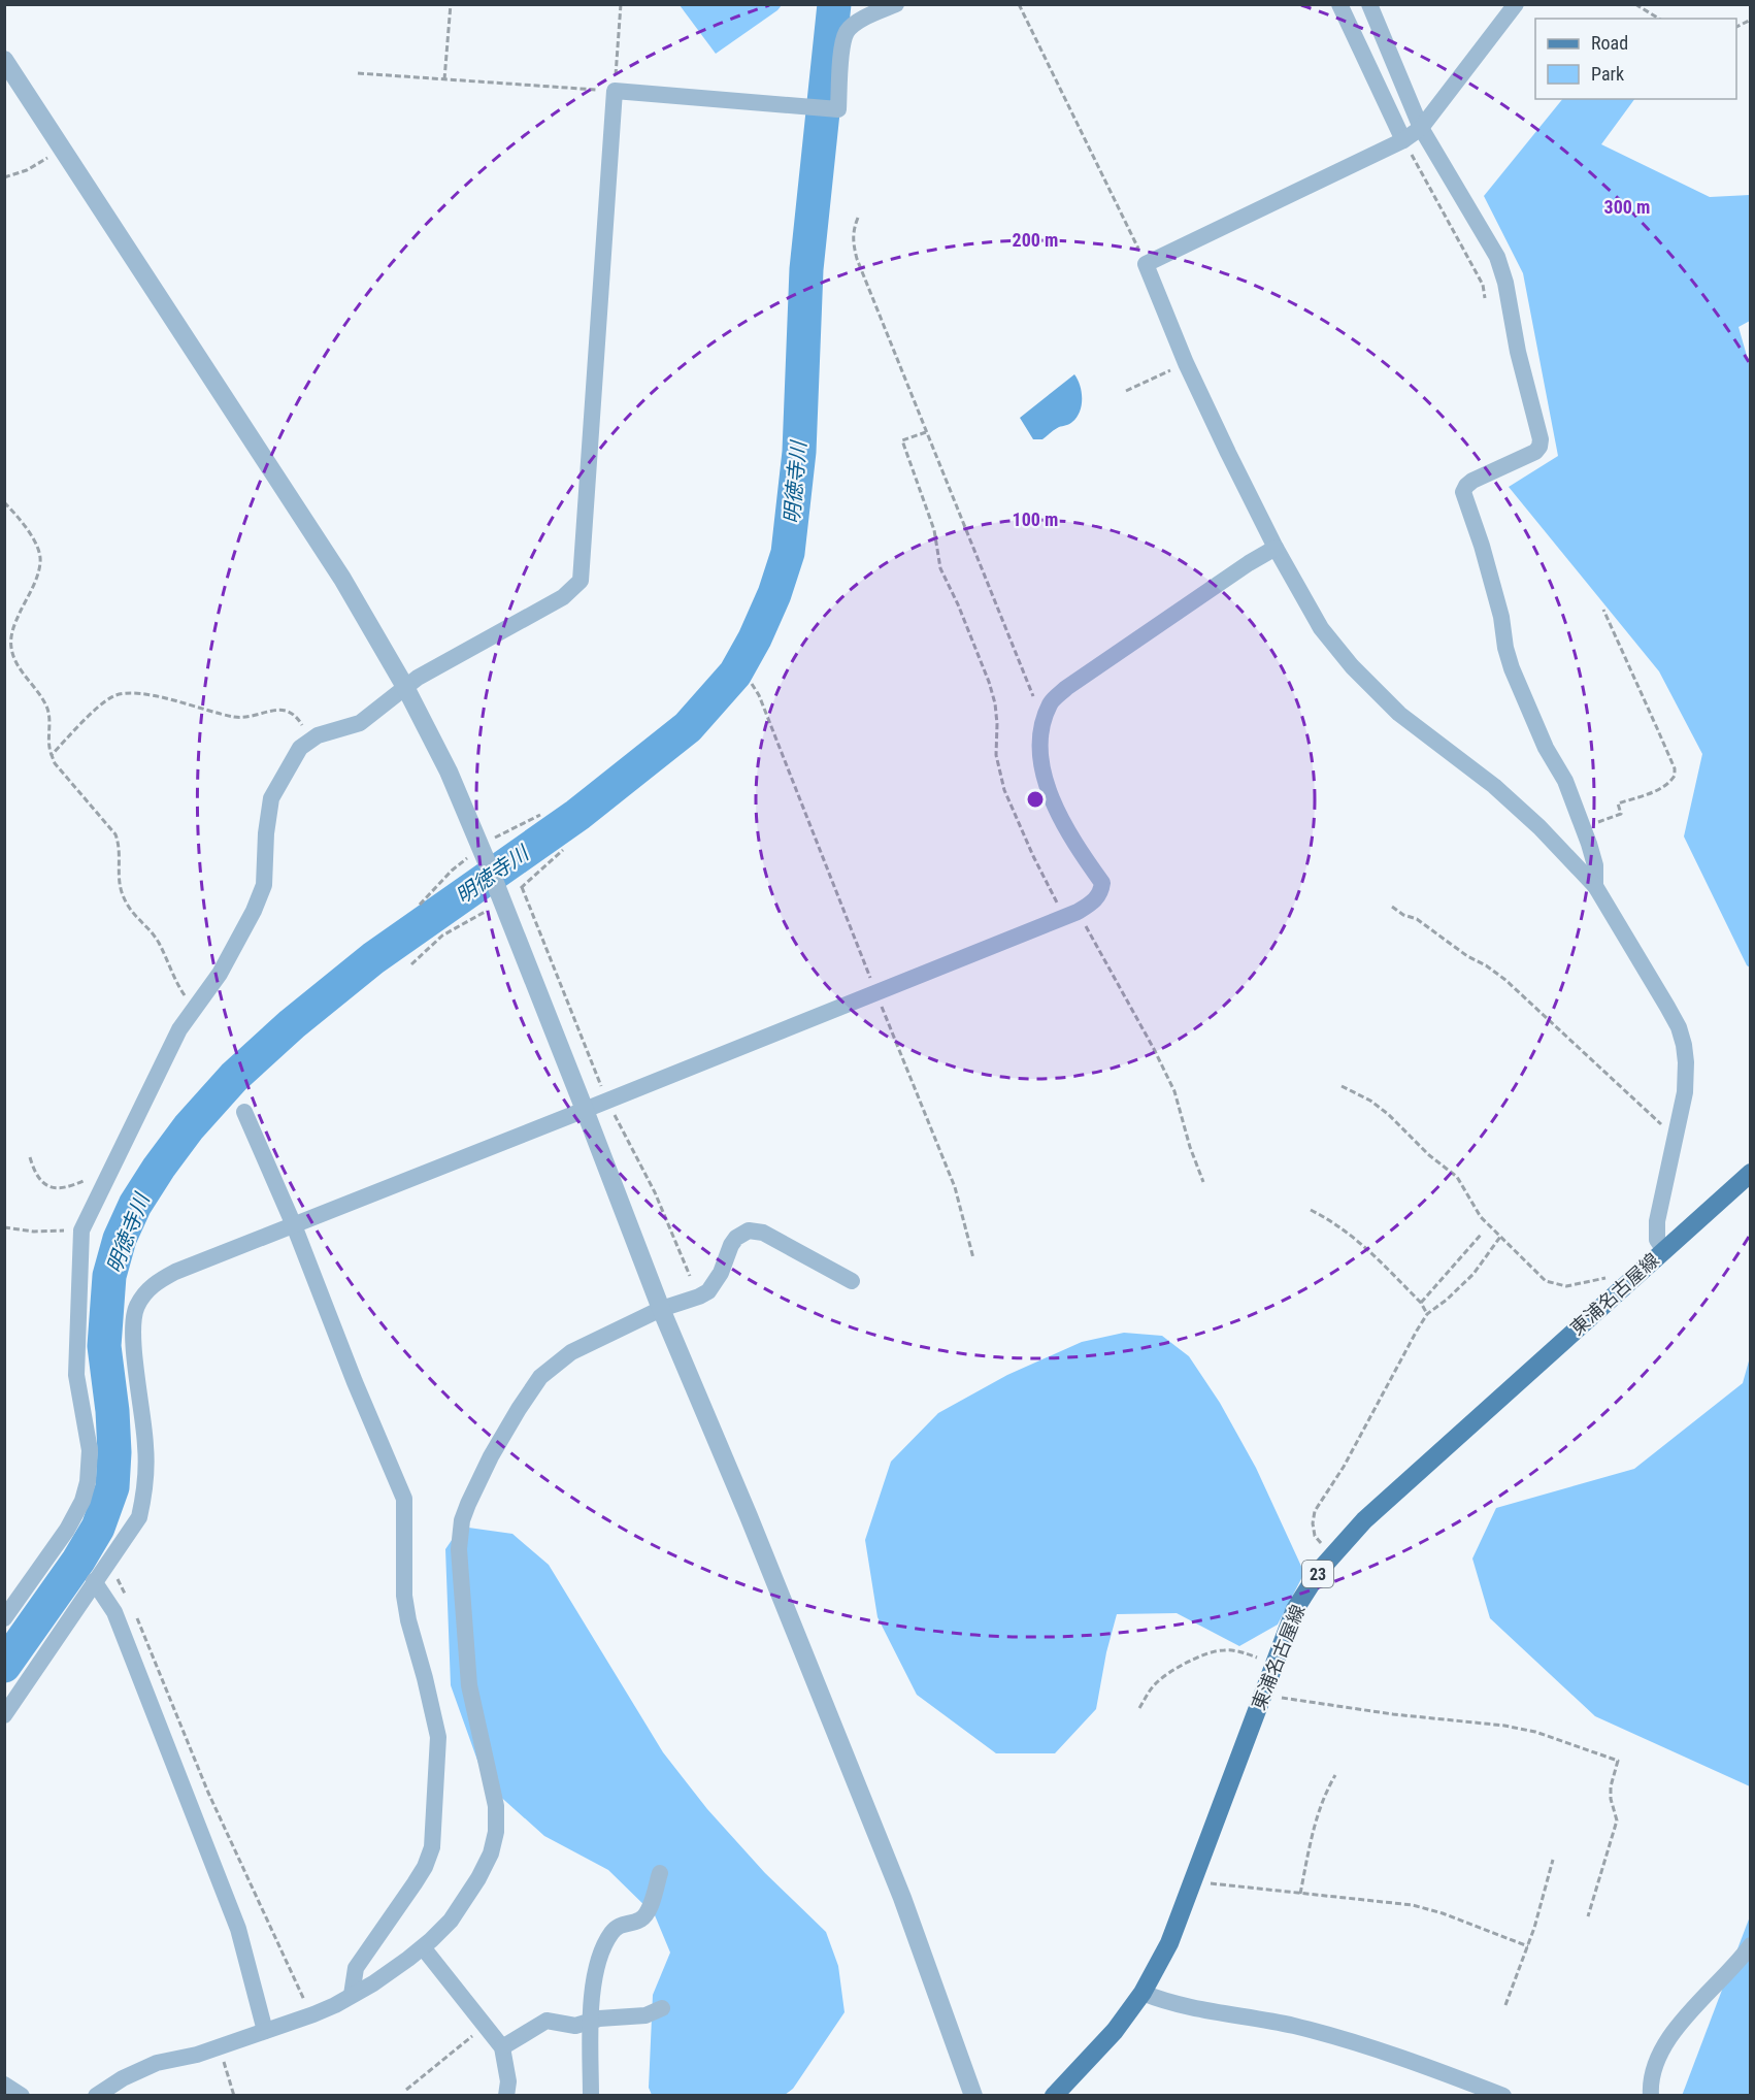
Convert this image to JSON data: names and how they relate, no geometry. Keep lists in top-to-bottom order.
{
  "streets": {
    "main road": ["東浦名古屋線", "23"]
  },
  "water": ["明徳寺川"],
  "legend": ["Road", "Park"],
  "rings": ["300 m", "200 m", "100 m"]
}
